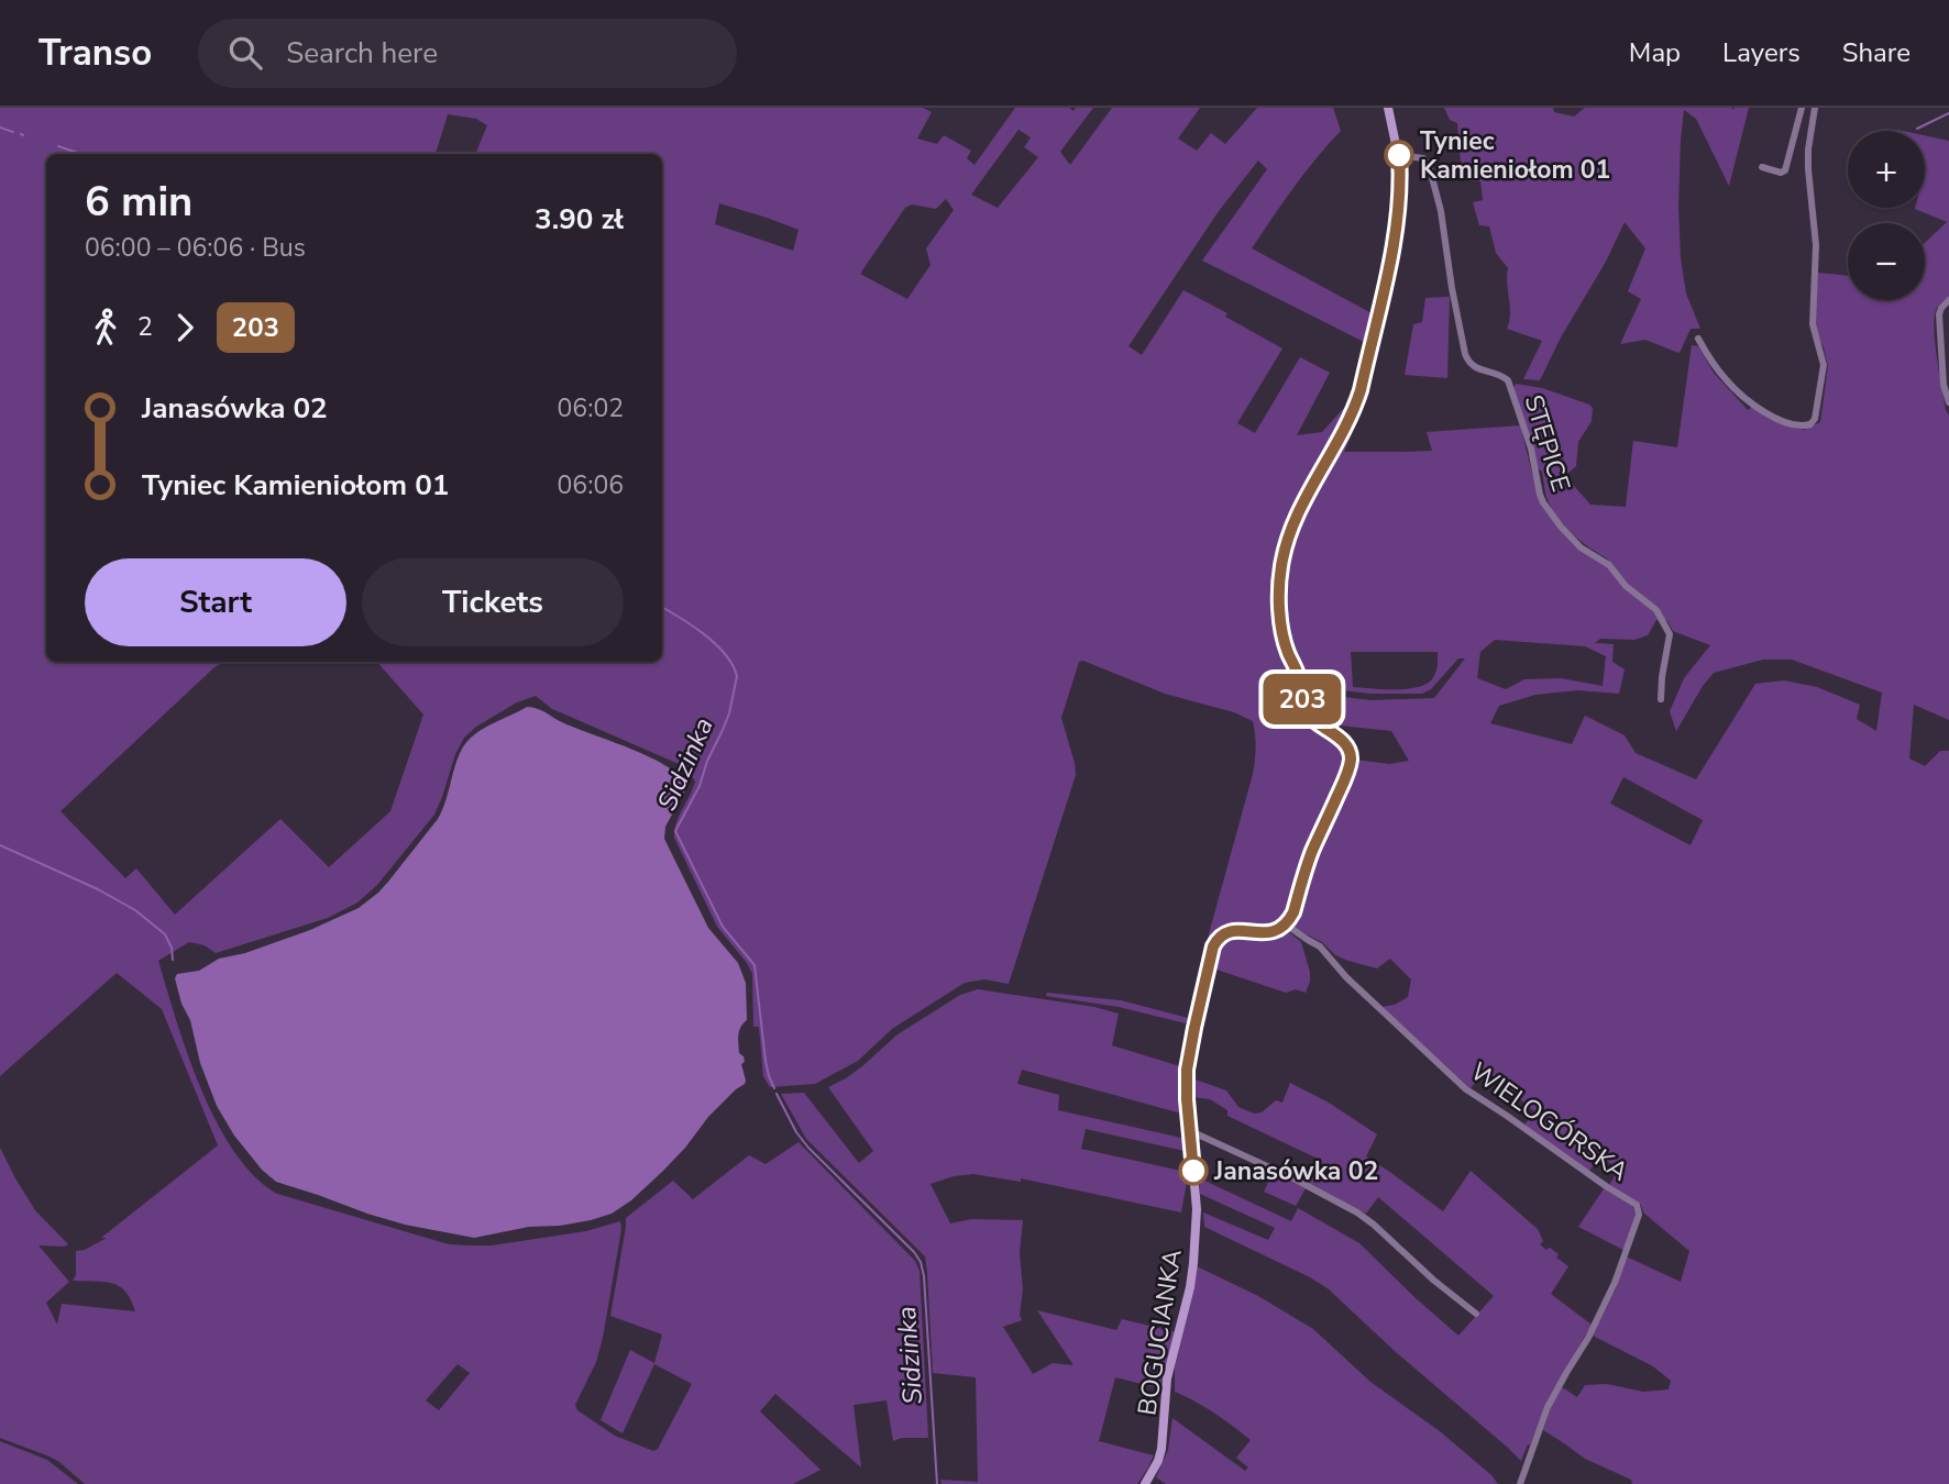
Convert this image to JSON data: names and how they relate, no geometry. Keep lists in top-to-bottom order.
{
  "streets": {
    "street": ["STĘPICE", "WIELOGÓRSKA", "BOGUCIANKA"]
  },
  "crossings": [
    ["WIELOGÓRSKA", "BOGUCIANKA"]
  ],
  "water": ["Sidzinka"],
  "places": ["Tyniec Kamieniołom 01", "Janasówka 02"],
  "lines": ["bus line 203"],
  "page": {
    "header": "Transo",
    "search": "Search here",
    "nav": ["Map", "Layers", "Share"],
    "on_map": "203",
    "map_buttons": ["+", "−"],
    "heading": ["6 min", "06:00 – 06:06 · Bus", "3.90 zł"],
    "legs": ["2", "203"],
    "list": [
      {
        "name": "Janasówka 02",
        "value": "06:02"
      },
      {
        "name": "Tyniec Kamieniołom 01",
        "value": "06:06"
      }
    ],
    "buttons": ["Start", "Tickets"]
  }
}
